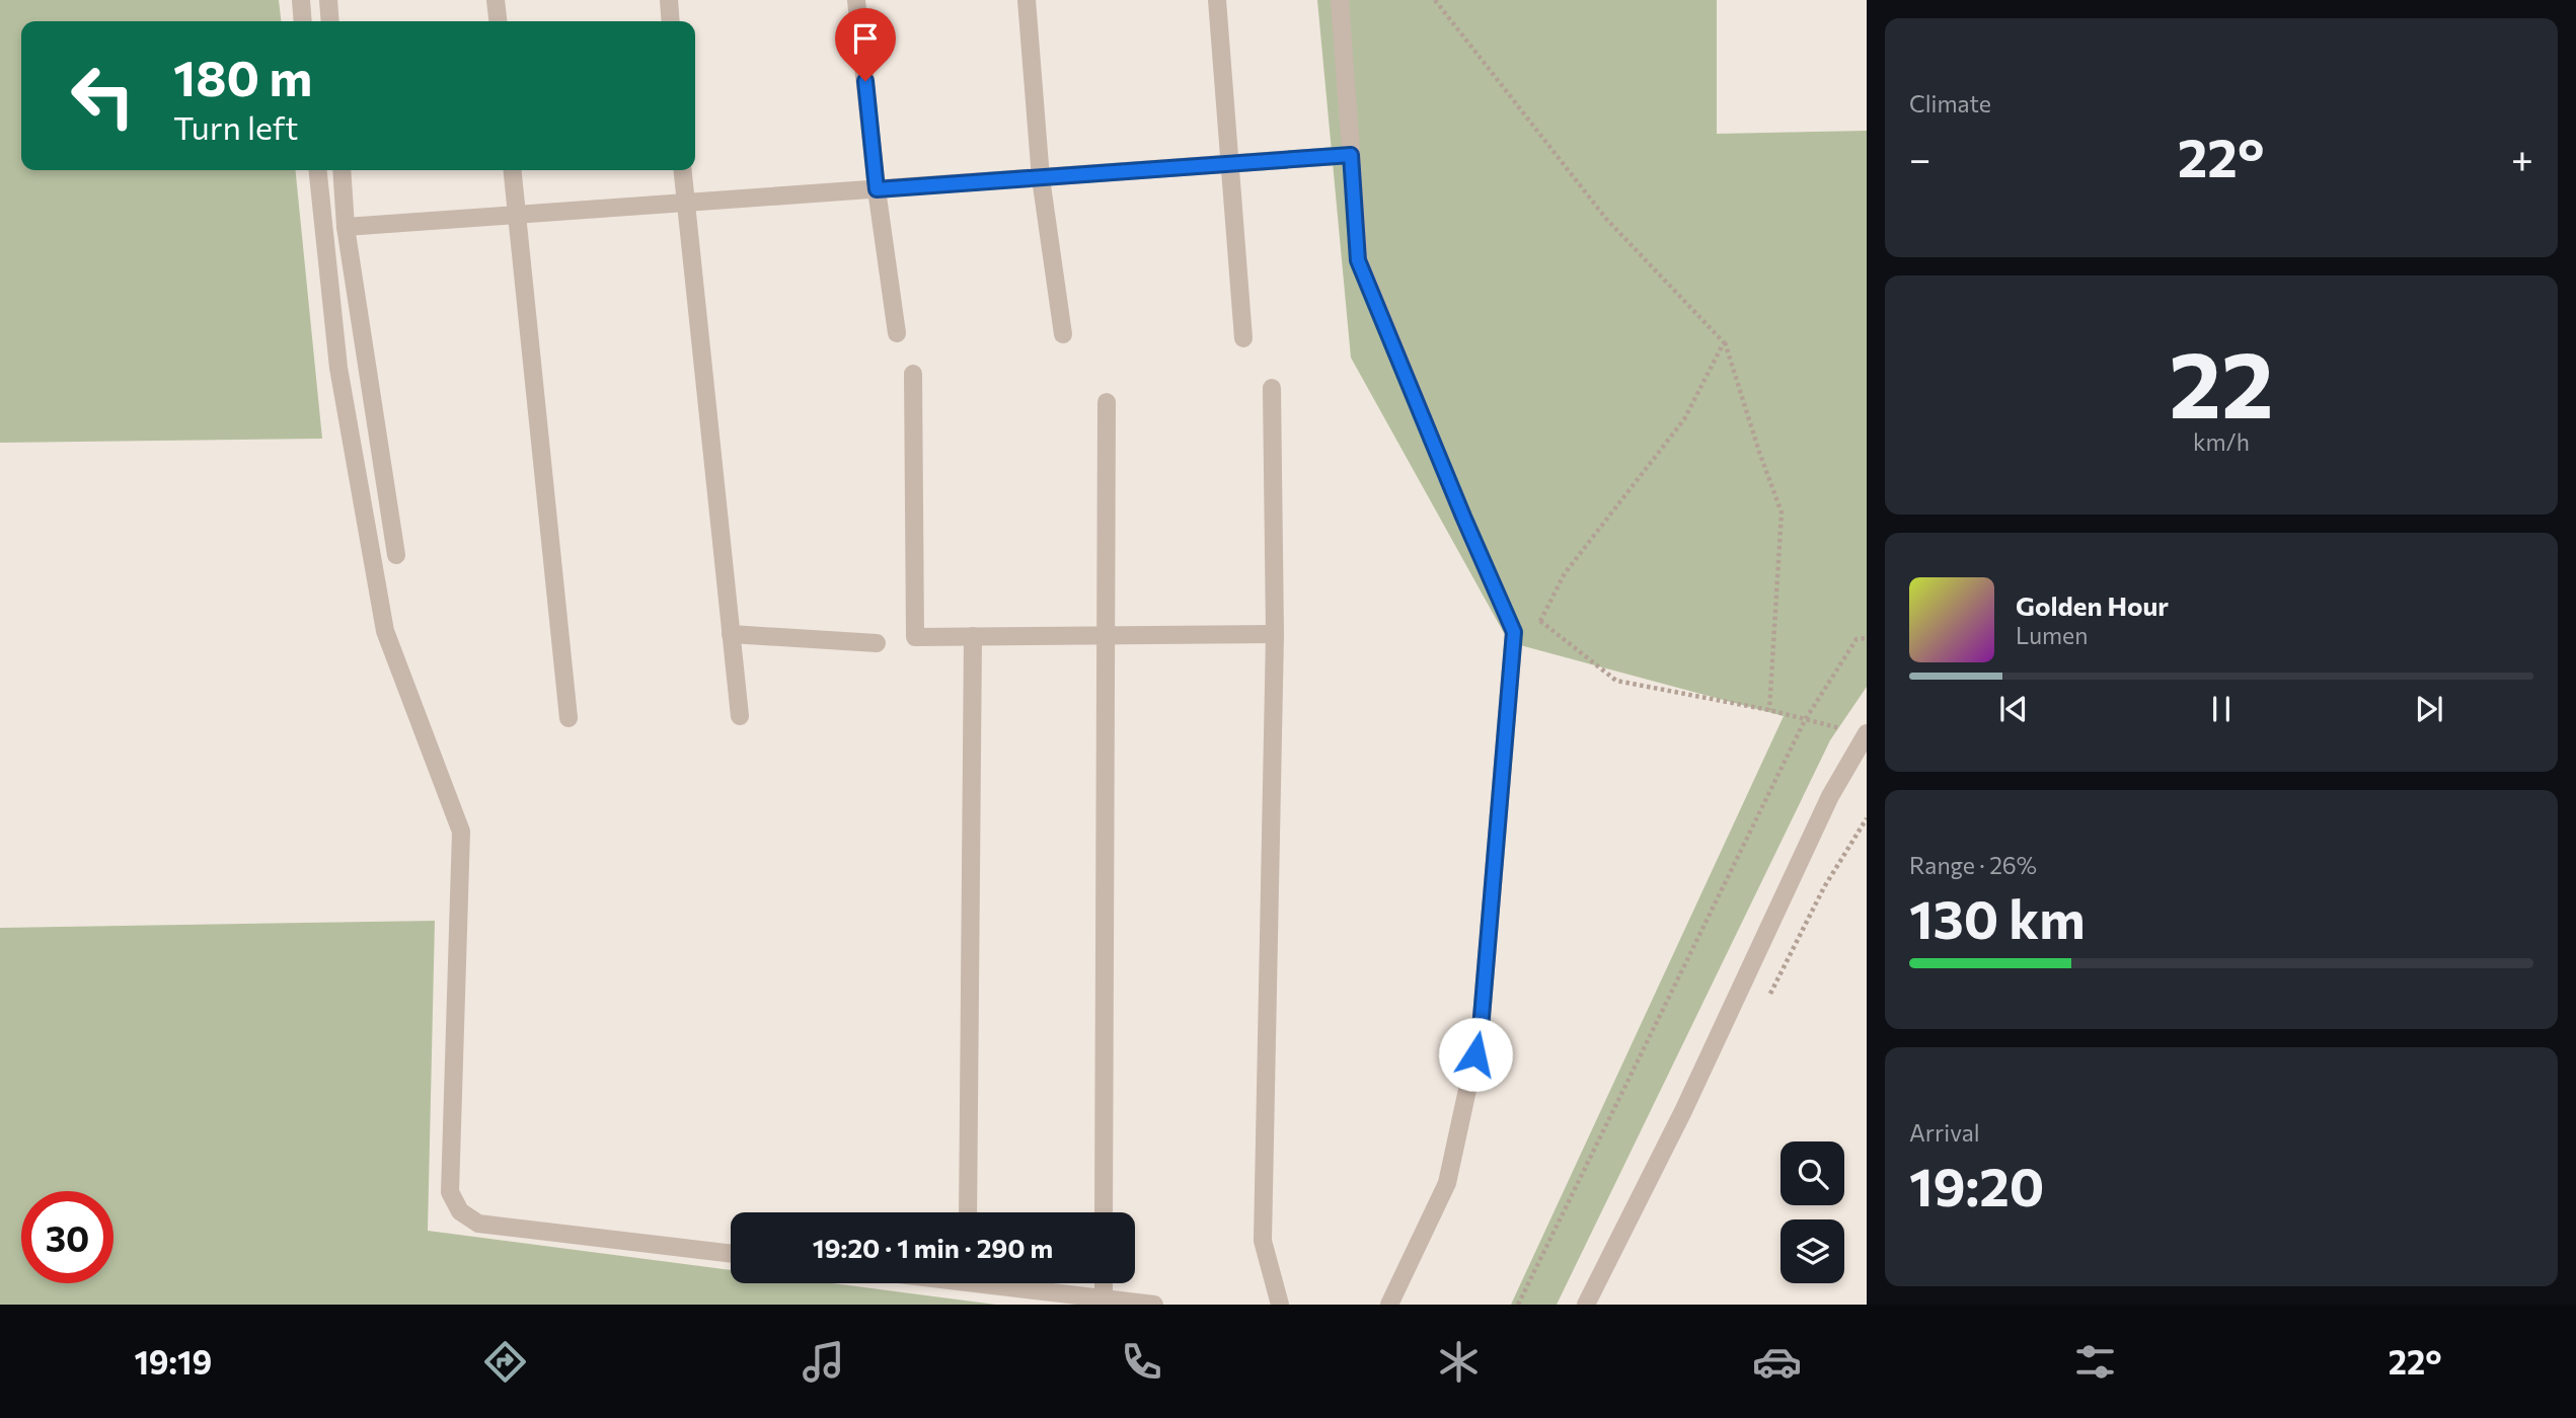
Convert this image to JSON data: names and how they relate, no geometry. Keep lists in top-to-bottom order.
{
  "page": {
    "tile": [
      "Climate",
      ["22", "km/h"],
      ["Range · 26%", "130 km"],
      ["Arrival", "19:20"]
    ],
    "turn": ["180 m", "Turn left"],
    "heat": ["−", "22°", "+"],
    "song": ["Golden Hour", "Lumen"],
    "limit": "30",
    "trip": "19:20 · 1 min · 290 m",
    "tabs": ["19:19", "22°"]
  }
}
